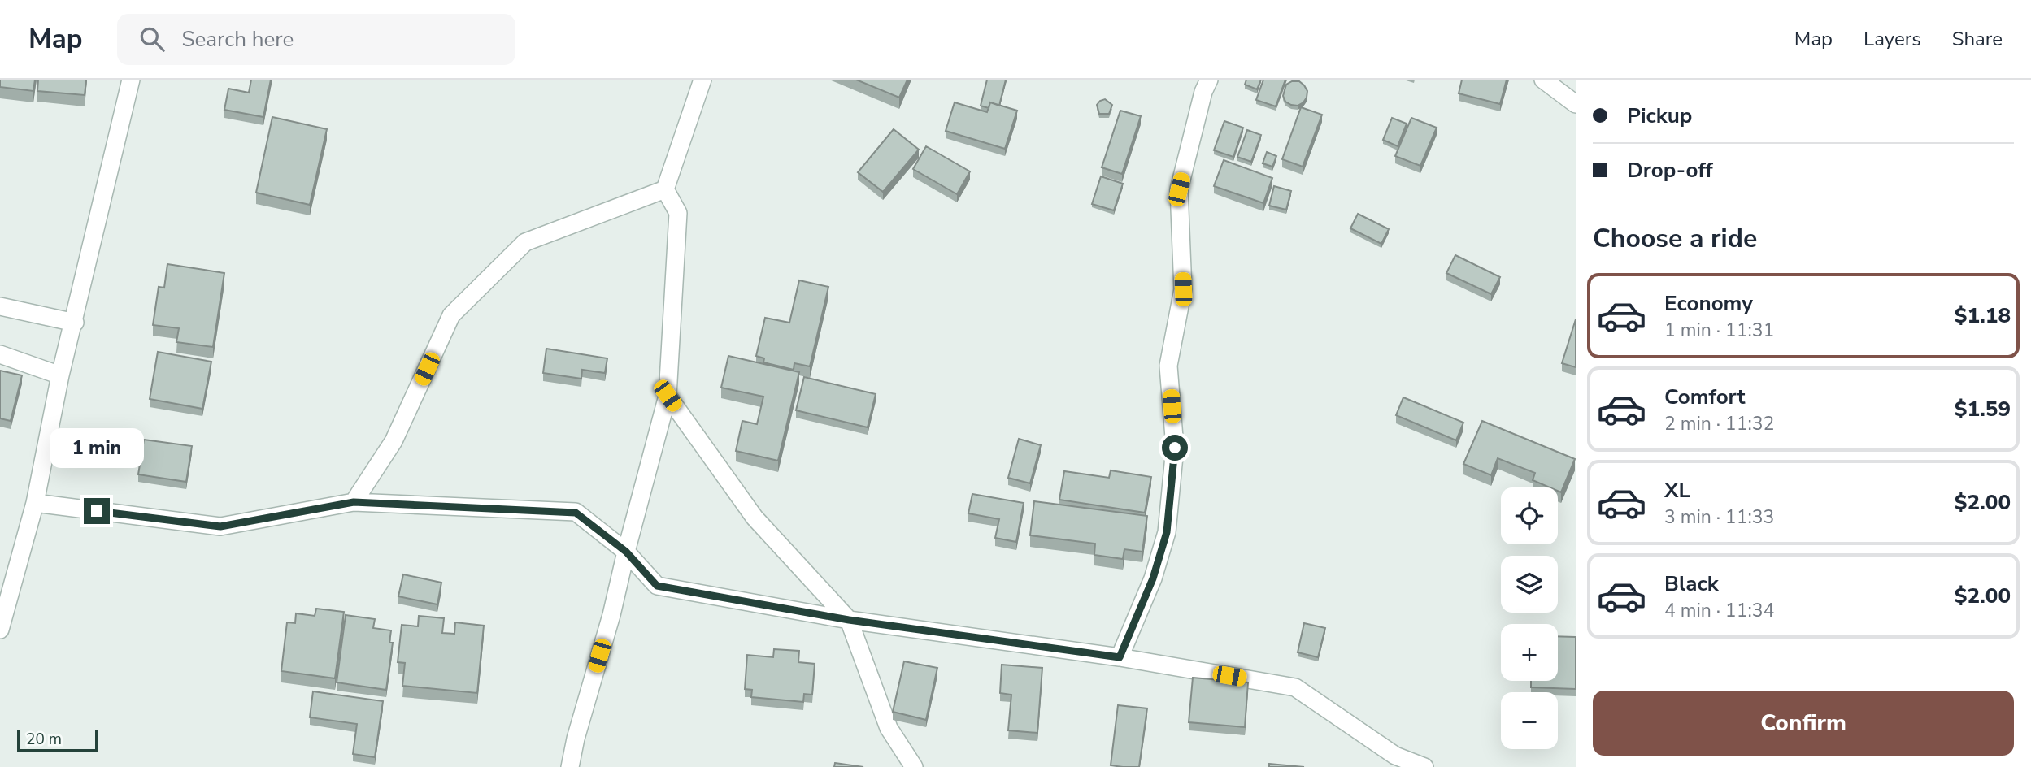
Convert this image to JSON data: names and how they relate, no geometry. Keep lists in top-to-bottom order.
{
  "scale_bar": "20 m",
  "page": {
    "header": "Map",
    "search": "Search here",
    "nav": ["Map", "Layers", "Share"],
    "banner": ["Pickup", "Drop-off"],
    "heading": "Choose a ride",
    "list": [
      {
        "name": "Economy",
        "note": "1 min · 11:31",
        "value": "$1.18"
      },
      {
        "name": "Comfort",
        "note": "2 min · 11:32",
        "value": "$1.59"
      },
      {
        "name": "XL",
        "note": "3 min · 11:33",
        "value": "$2.00"
      },
      {
        "name": "Black",
        "note": "4 min · 11:34",
        "value": "$2.00"
      }
    ],
    "bubble": "1 min",
    "map_buttons": ["+", "−"],
    "buttons": "Confirm",
    "scale": "20 m"
  }
}
